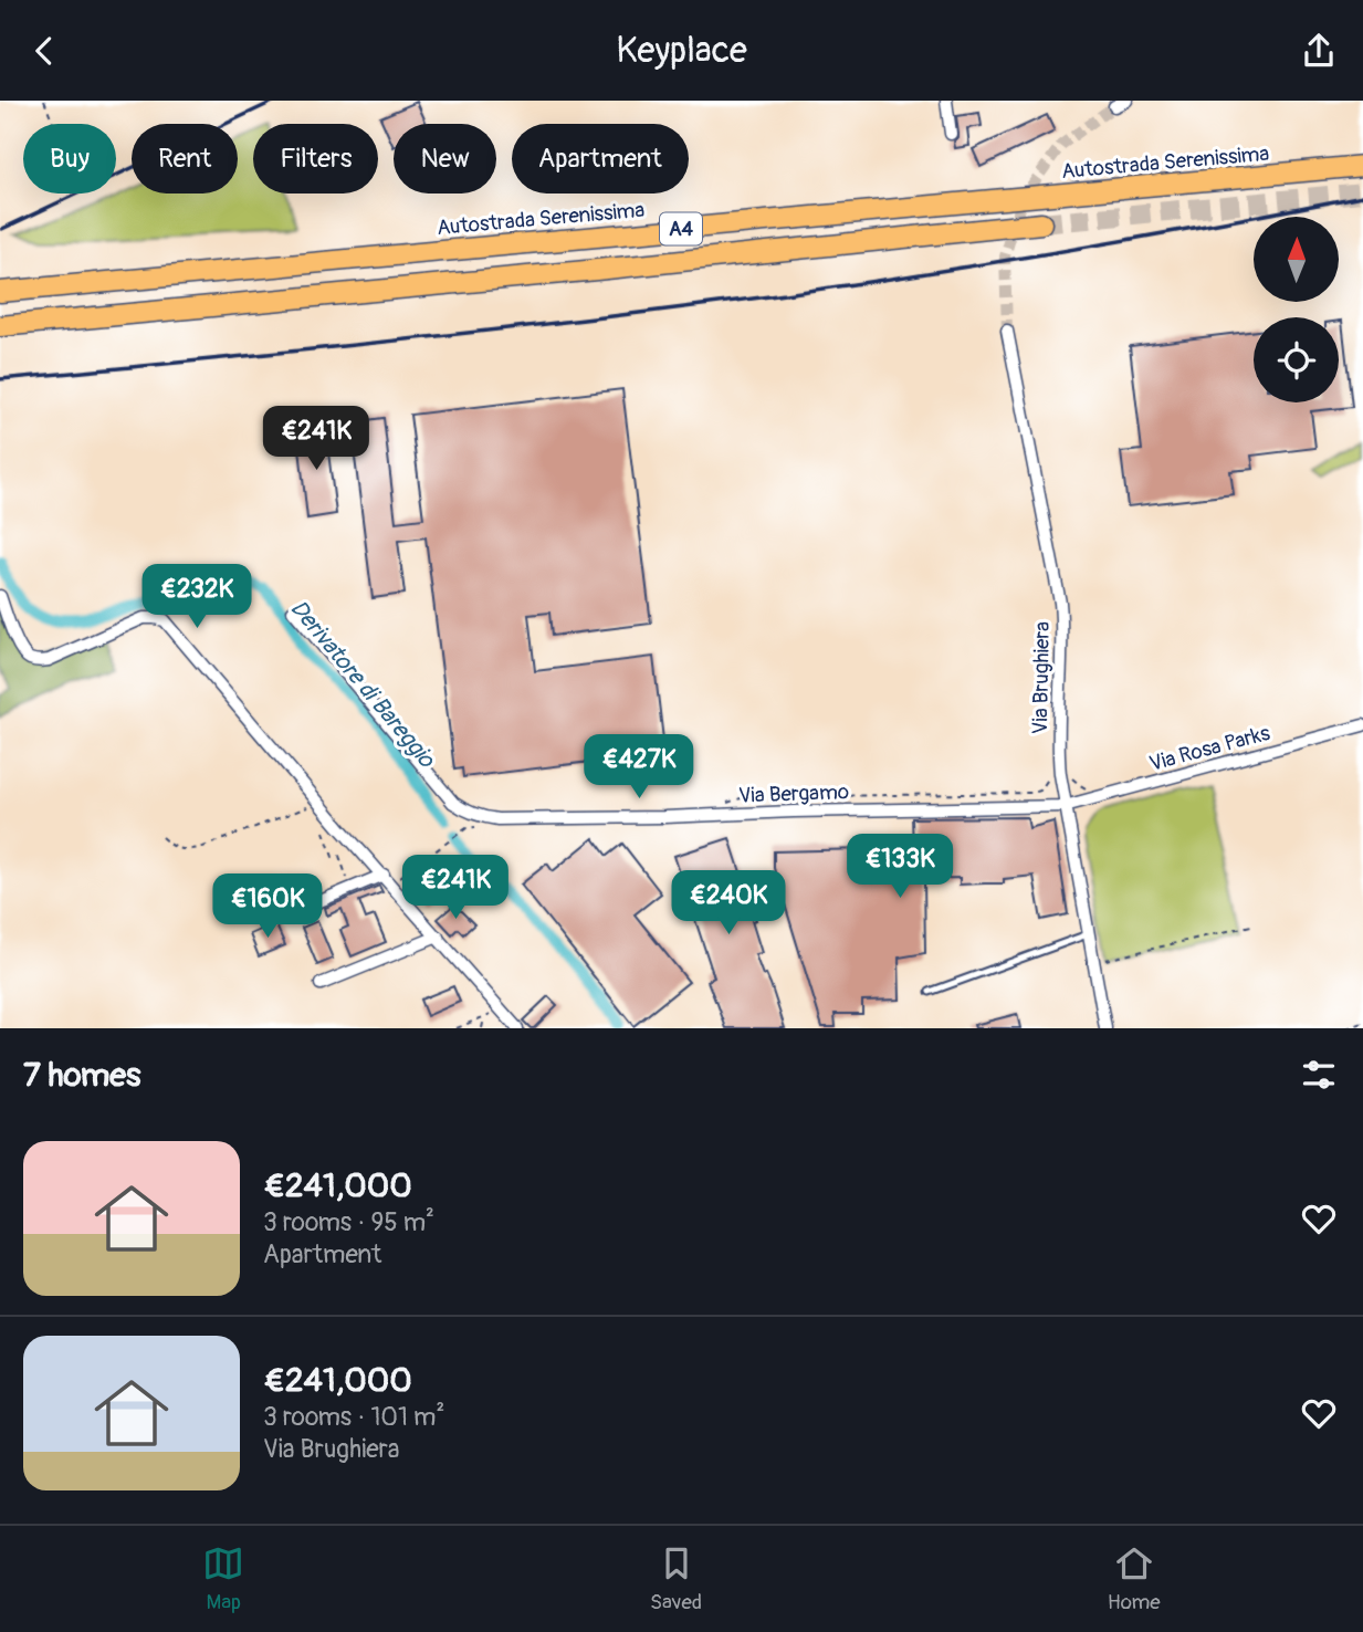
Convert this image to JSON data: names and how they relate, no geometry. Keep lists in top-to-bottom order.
{
  "streets": {
    "highway": ["Autostrada Serenissima", "A4"],
    "street": ["Via Brughiera", "Via Rosa Parks", "Via Bergamo"]
  },
  "crossings": [
    ["Via Brughiera", "Via Rosa Parks"],
    ["Via Brughiera", "Via Bergamo"],
    ["Via Rosa Parks", "Via Bergamo"]
  ],
  "water": ["Derivatore di Bareggio"],
  "north": "top",
  "page": {
    "header": "Keyplace",
    "chip": [
      "Buy",
      "Rent",
      "Filters",
      "New",
      "Apartment"
    ],
    "price": [
      "€241K",
      "€232K",
      "€427K",
      "€133K",
      "€241K",
      "€240K",
      "€160K"
    ],
    "heading": "7 homes",
    "list": [
      {
        "name": "€241,000",
        "note": "3 rooms · 95 m² · Apartment"
      },
      {
        "name": "€241,000",
        "note": "3 rooms · 101 m² · Via Brughiera"
      }
    ],
    "tabs": ["Map", "Saved", "Home"]
  }
}
